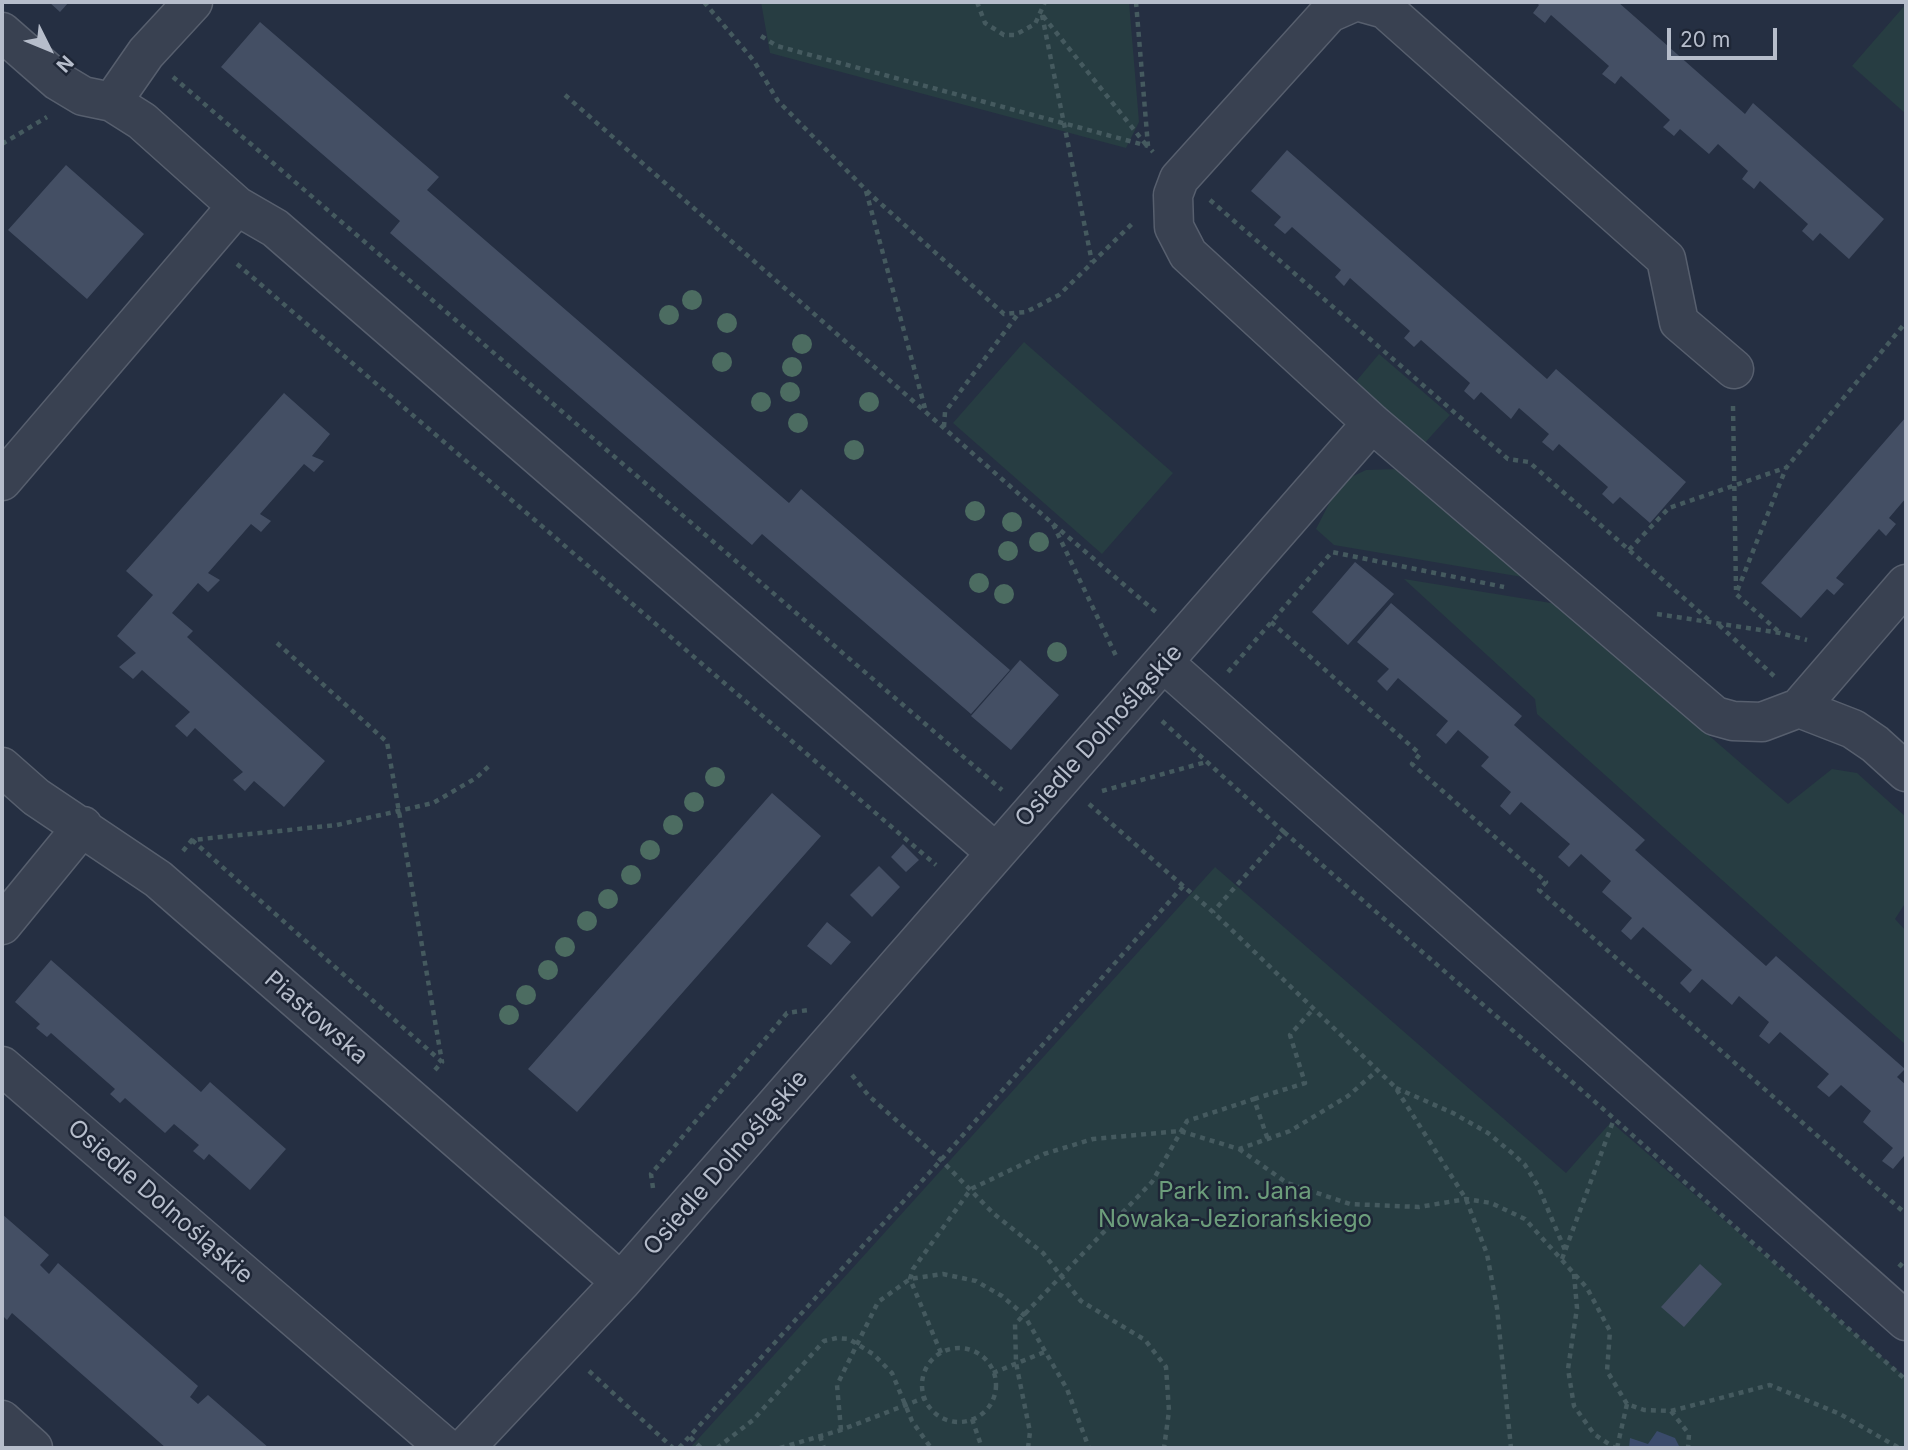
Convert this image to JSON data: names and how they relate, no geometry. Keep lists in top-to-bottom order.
{
  "streets": {
    "street": ["Osiedle Dolnośląskie", "Piastowska"]
  },
  "crossings": [
    ["Osiedle Dolnośląskie", "Piastowska"]
  ],
  "parks": ["Park im. Jana Nowaka-Jeziorańskiego"],
  "scale_bar": "20 m",
  "north": "bottom right"
}
